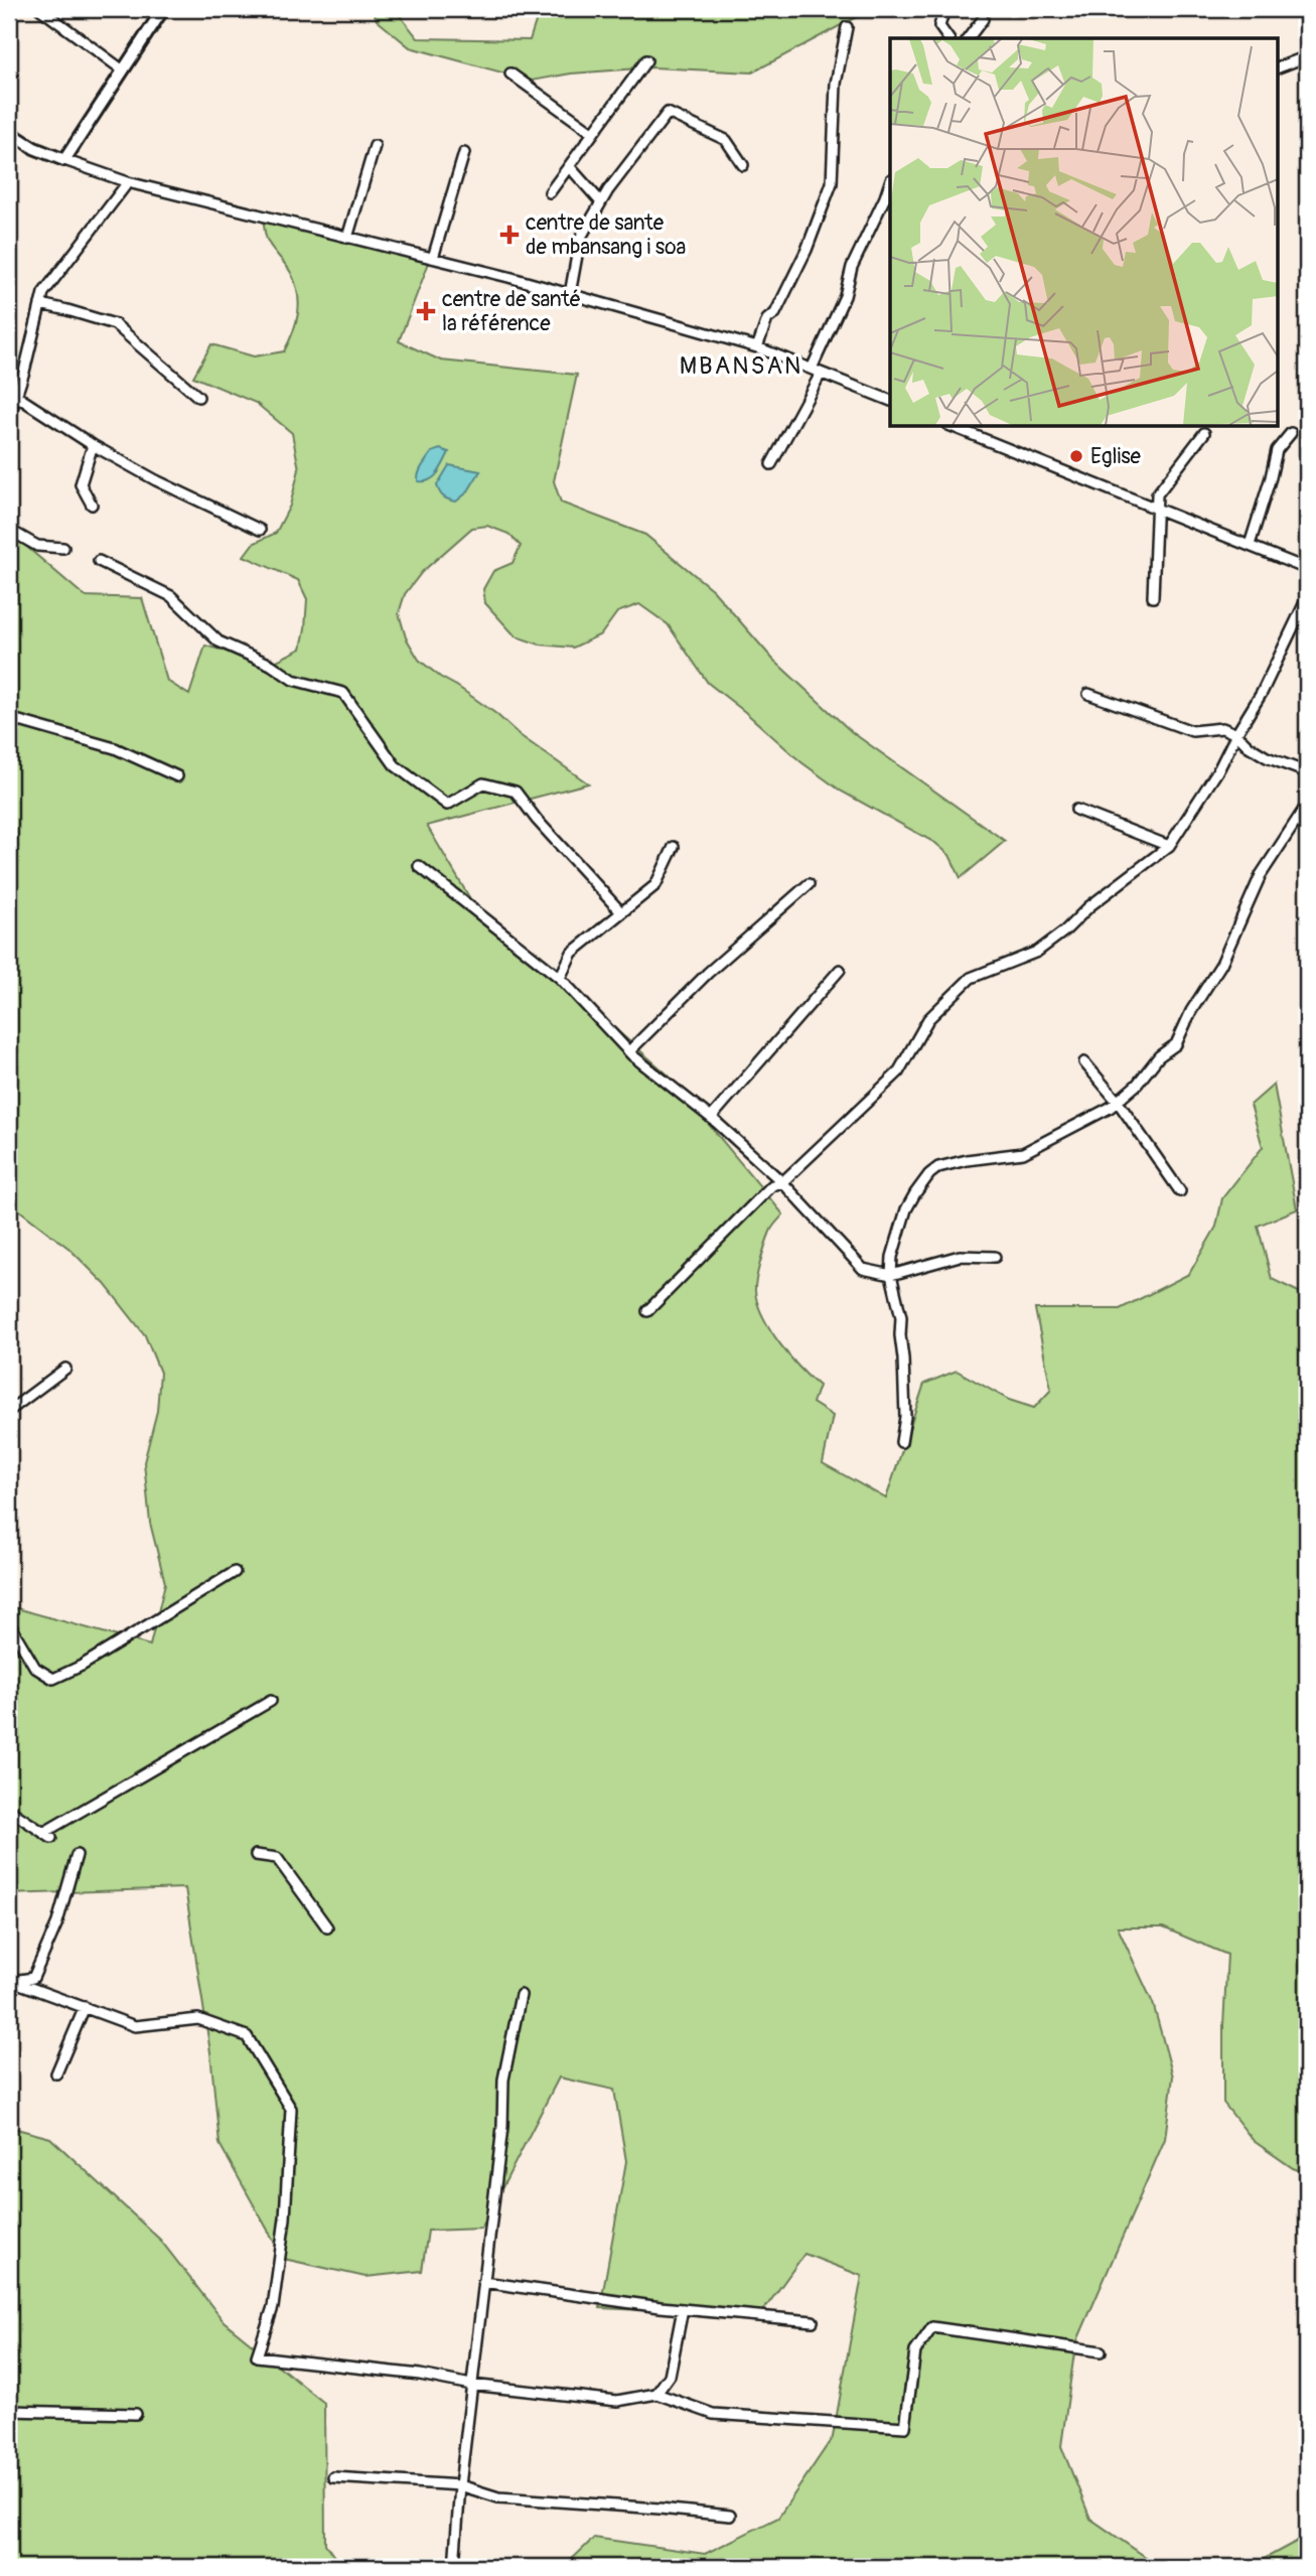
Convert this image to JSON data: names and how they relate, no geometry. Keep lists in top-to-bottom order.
{
  "districts": ["MBANSAN"],
  "places": {
    "health": ["centre de sante de mbansang i soa", "centre de santé la référence"],
    "other": ["Eglise"]
  }
}
